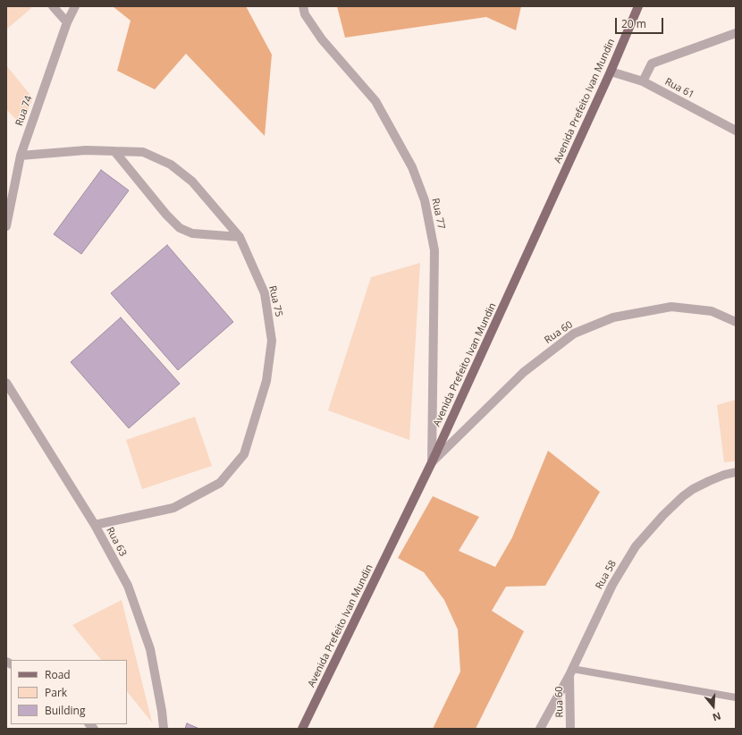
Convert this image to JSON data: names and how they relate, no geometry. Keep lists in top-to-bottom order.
{
  "streets": {
    "main road": ["Avenida Prefeito Ivan Mundin"],
    "street": [
      "Rua 61",
      "Rua 74",
      "Rua 77",
      "Rua 75",
      "Rua 60",
      "Rua 63",
      "Rua 58"
    ]
  },
  "crossings": [
    ["Rua 61", "Avenida Prefeito Ivan Mundin"],
    ["Avenida Prefeito Ivan Mundin", "Rua 77"],
    ["Avenida Prefeito Ivan Mundin", "Rua 60"],
    ["Rua 74", "Rua 75"],
    ["Rua 77", "Rua 60"],
    ["Rua 75", "Rua 63"],
    ["Rua 60", "Rua 58"]
  ],
  "legend": ["Road", "Park", "Building"],
  "scale_bar": "20 m",
  "north": "bottom"
}
